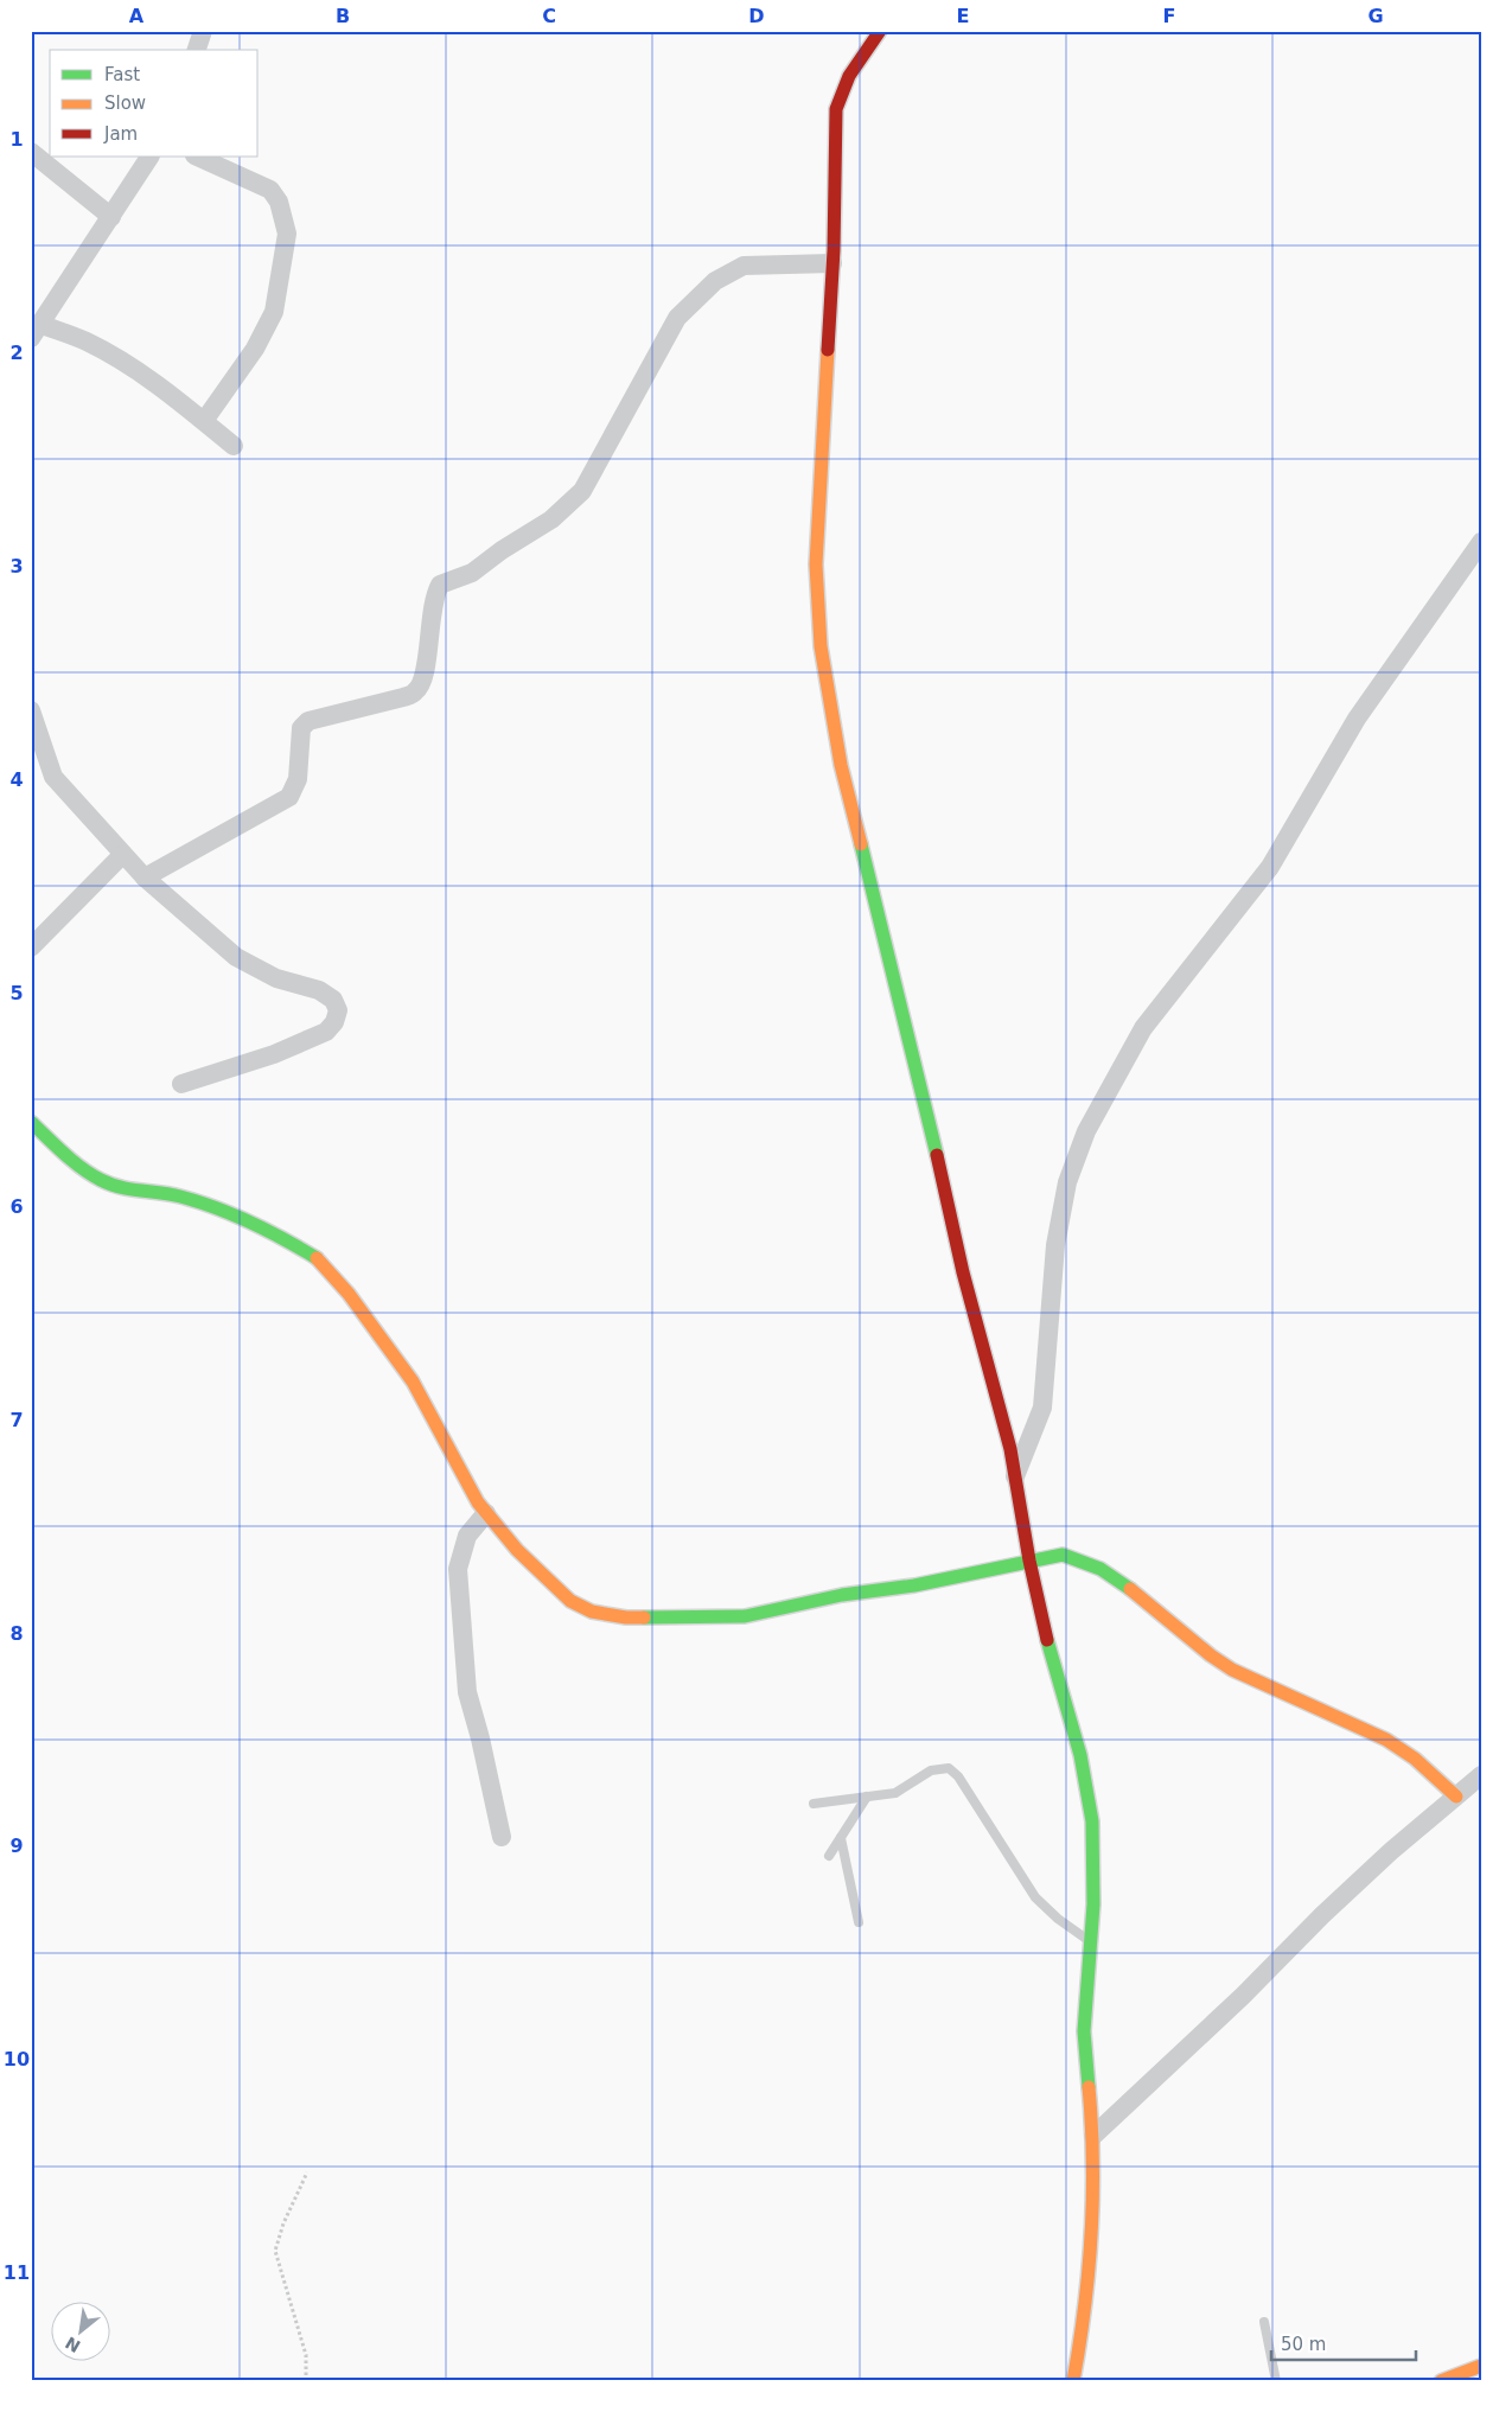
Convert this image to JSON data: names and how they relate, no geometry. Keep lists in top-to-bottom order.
{
  "legend": ["Fast", "Slow", "Jam"],
  "scale_bar": "50 m",
  "north": "bottom left",
  "grid": {
    "columns": [
      "A",
      "B",
      "C",
      "D",
      "E",
      "F",
      "G"
    ],
    "rows": [
      "1",
      "2",
      "3",
      "4",
      "5",
      "6",
      "7",
      "8",
      "9",
      "10",
      "11"
    ]
  }
}
